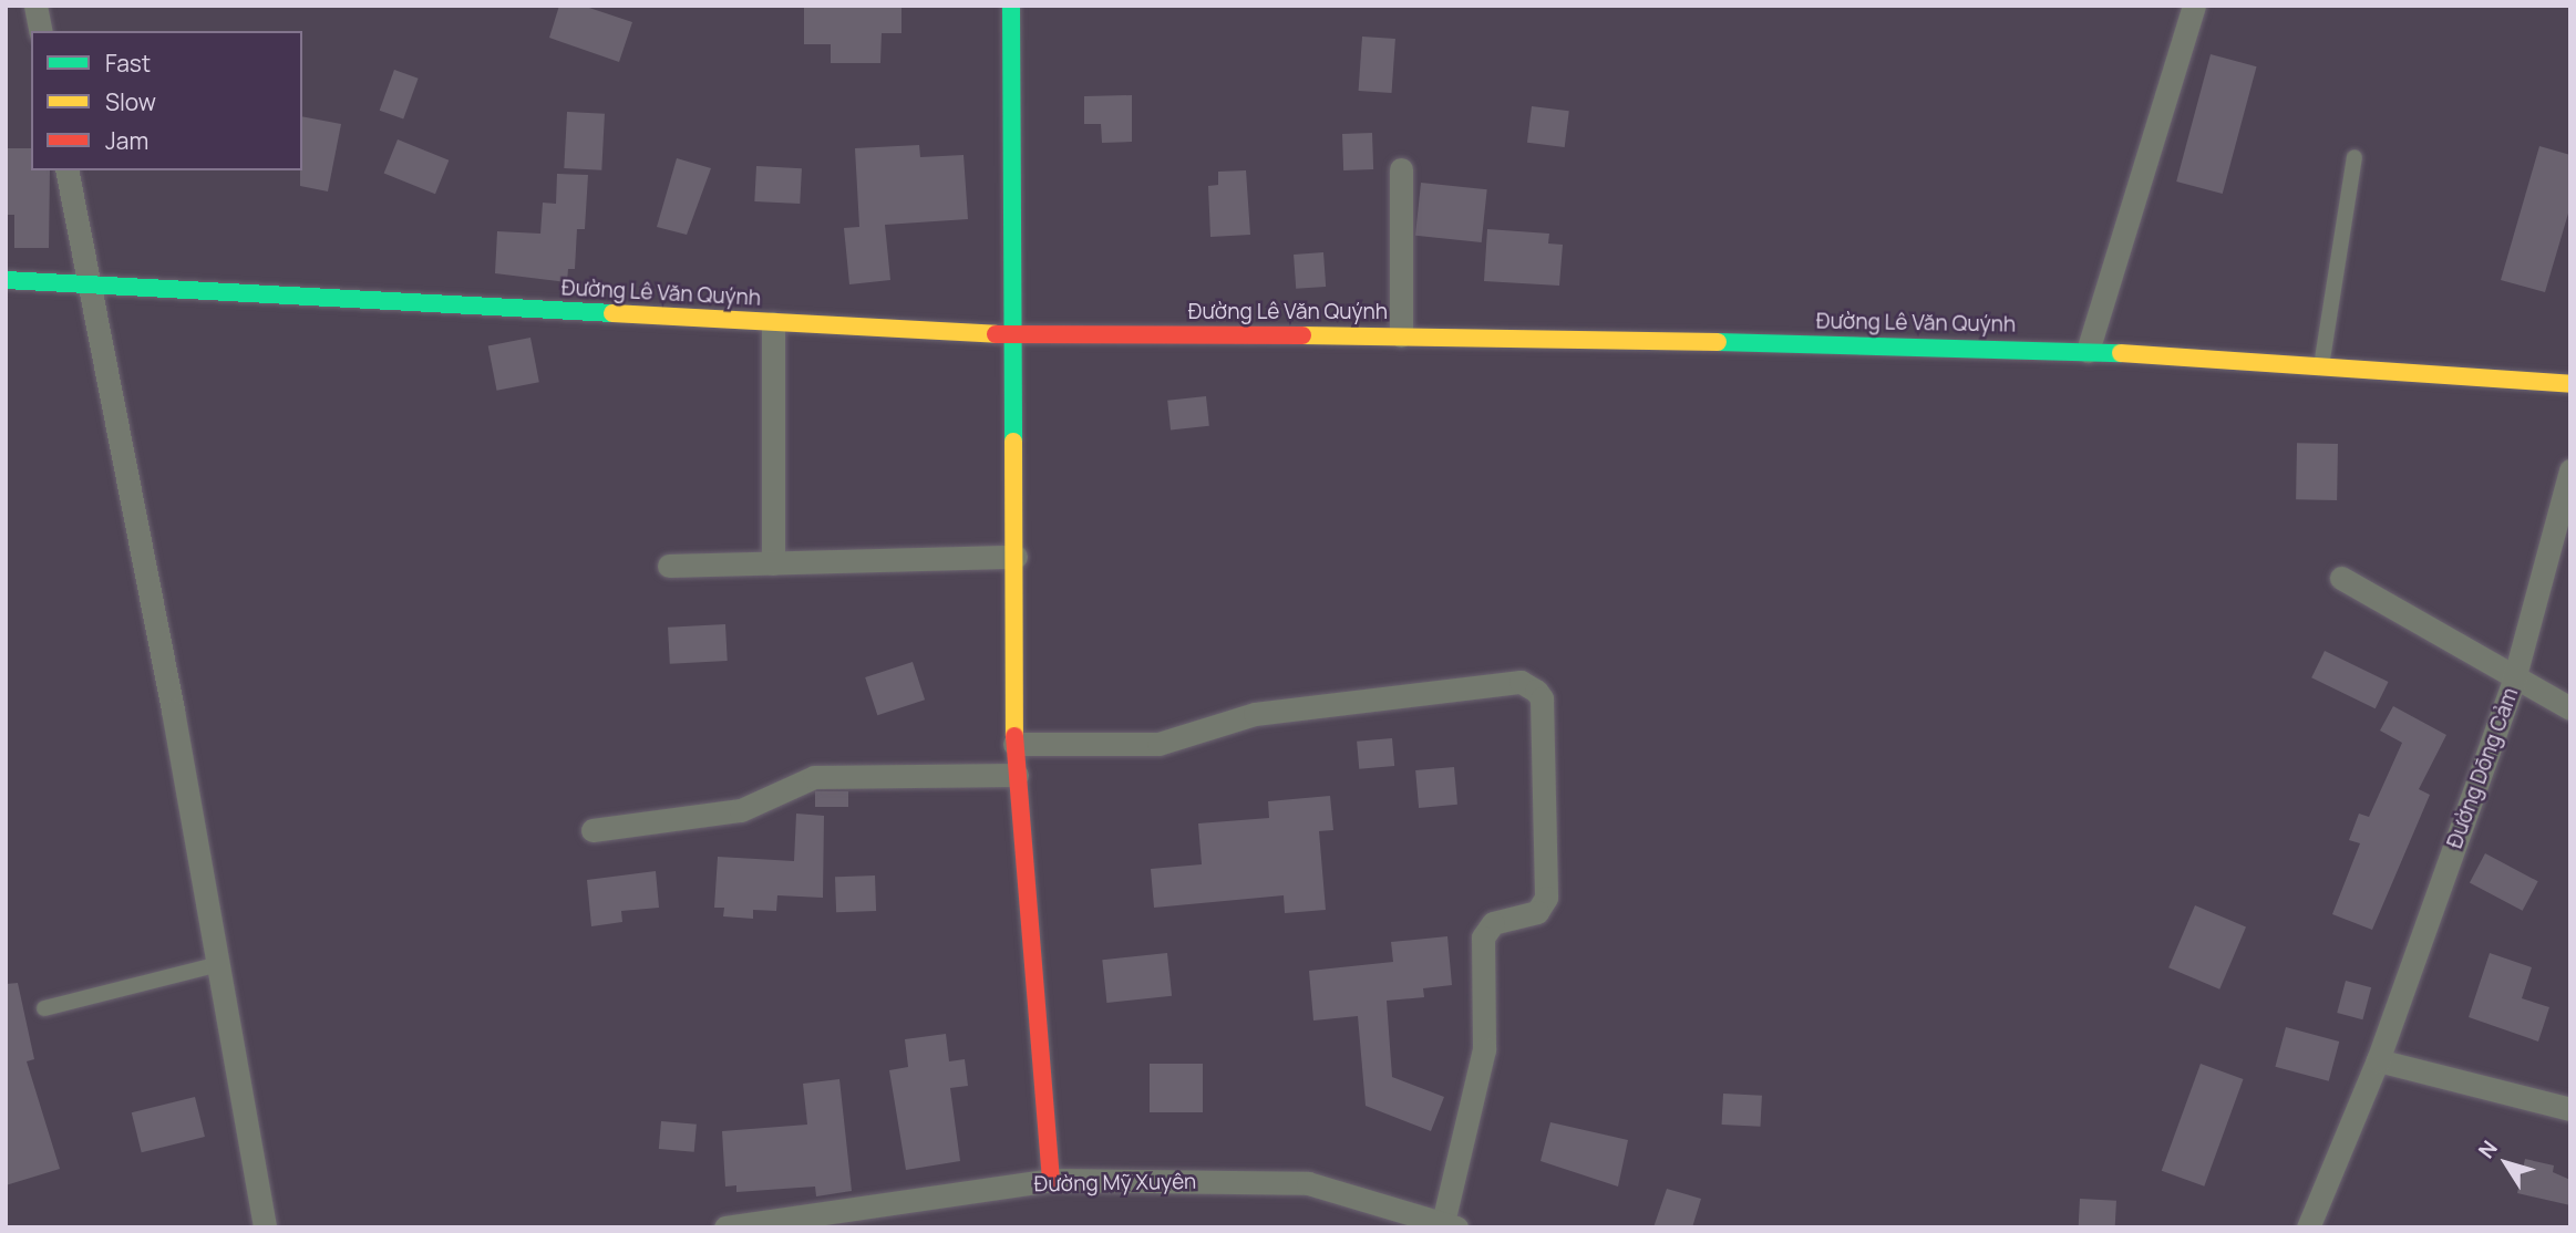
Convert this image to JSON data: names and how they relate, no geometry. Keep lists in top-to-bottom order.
{
  "streets": {
    "street": ["Đường Lê Văn Quýnh", "Đường Dõng Cảm", "Đường Mỹ Xuyên"]
  },
  "legend": ["Fast", "Slow", "Jam"],
  "north": "top left"
}
